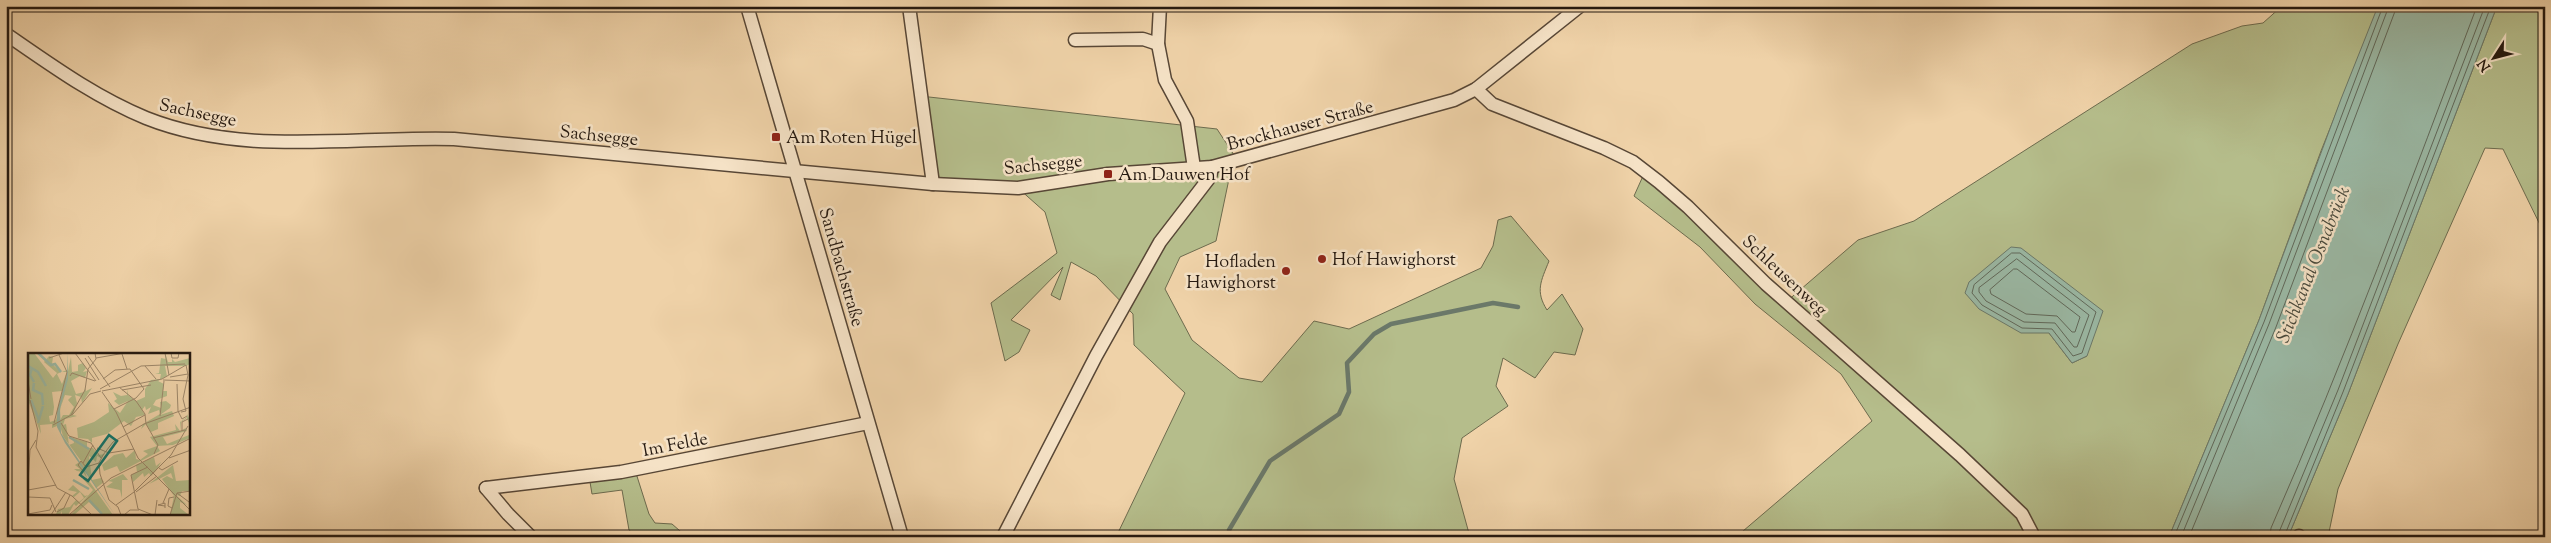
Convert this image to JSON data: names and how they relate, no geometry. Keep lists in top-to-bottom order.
{
  "streets": {
    "street": [
      "Sachsegge",
      "Brockhauser Straße",
      "Sandbachstraße",
      "Schleusenweg",
      "Im Felde"
    ]
  },
  "crossings": [
    ["Sachsegge", "Brockhauser Straße"],
    ["Sachsegge", "Sandbachstraße"],
    ["Brockhauser Straße", "Schleusenweg"],
    ["Sandbachstraße", "Im Felde"]
  ],
  "water": ["Stichkanal Osnabrück"],
  "places": {
    "transit": ["Am Roten Hügel", "Am Dauwen Hof"],
    "other": ["Hof Hawighorst", "Hofladen Hawighorst"]
  },
  "north": "bottom left"
}
